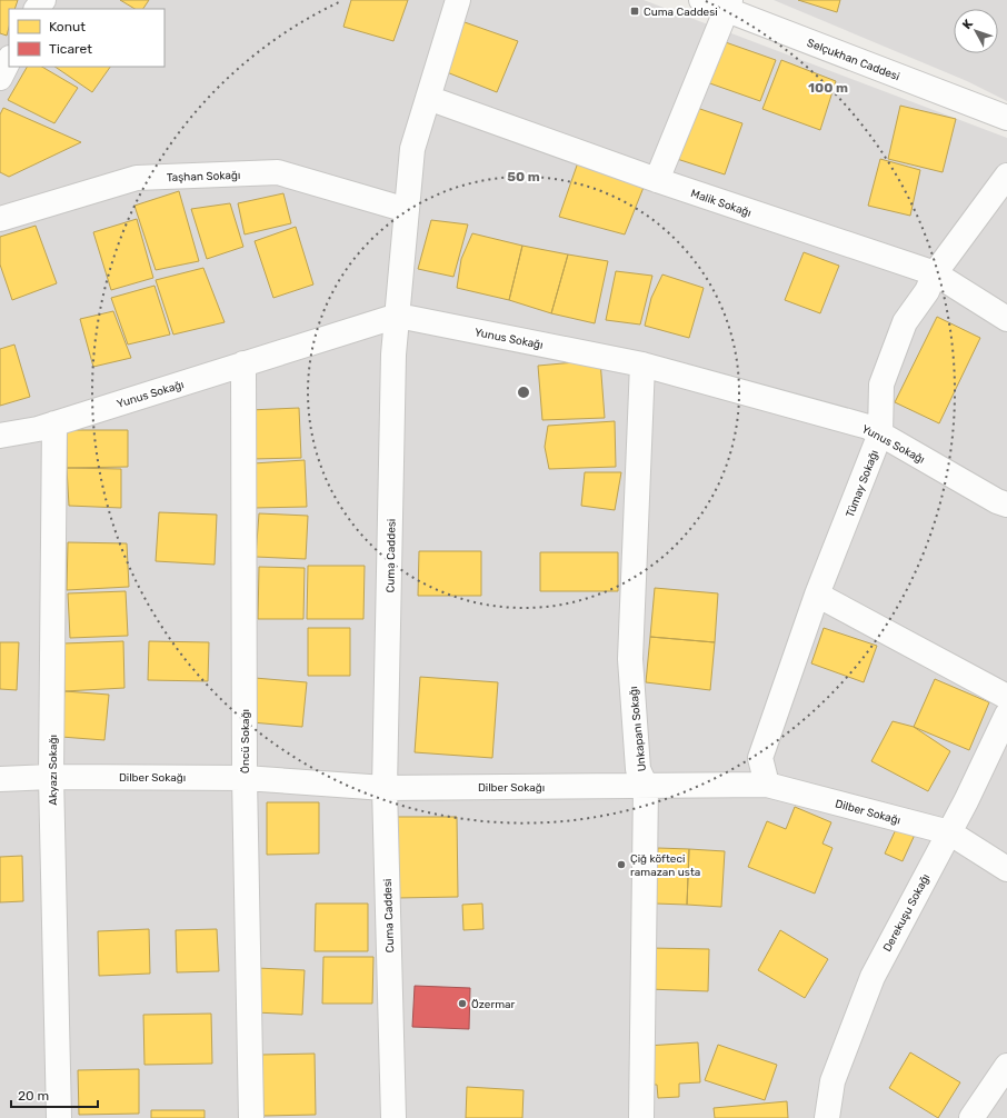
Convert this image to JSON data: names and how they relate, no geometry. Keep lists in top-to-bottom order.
{
  "streets": {
    "street": [
      "Selçukhan Caddesi",
      "Taşhan Sokağı",
      "Malik Sokağı",
      "Yunus Sokağı",
      "Tümay Sokağı",
      "Cuma Caddesi",
      "Unkapanı Sokağı",
      "Öncü Sokağı",
      "Akyazı Sokağı",
      "Dilber Sokağı",
      "Derekuşu Sokağı"
    ]
  },
  "crossings": [
    ["Taşhan Sokağı", "Cuma Caddesi"],
    ["Malik Sokağı", "Tümay Sokağı"],
    ["Malik Sokağı", "Cuma Caddesi"],
    ["Yunus Sokağı", "Tümay Sokağı"],
    ["Yunus Sokağı", "Cuma Caddesi"],
    ["Yunus Sokağı", "Unkapanı Sokağı"],
    ["Yunus Sokağı", "Öncü Sokağı"],
    ["Yunus Sokağı", "Akyazı Sokağı"],
    ["Tümay Sokağı", "Dilber Sokağı"],
    ["Cuma Caddesi", "Dilber Sokağı"],
    ["Unkapanı Sokağı", "Dilber Sokağı"],
    ["Öncü Sokağı", "Dilber Sokağı"],
    ["Akyazı Sokağı", "Dilber Sokağı"],
    ["Dilber Sokağı", "Derekuşu Sokağı"]
  ],
  "places": {
    "transit": ["Cuma Caddesi"],
    "other": ["Çiğ köfteci ramazan usta", "Özermar"]
  },
  "legend": ["Konut", "Ticaret"],
  "scale_bar": "20 m",
  "north": "top left",
  "rings": ["100 m", "50 m"]
}
